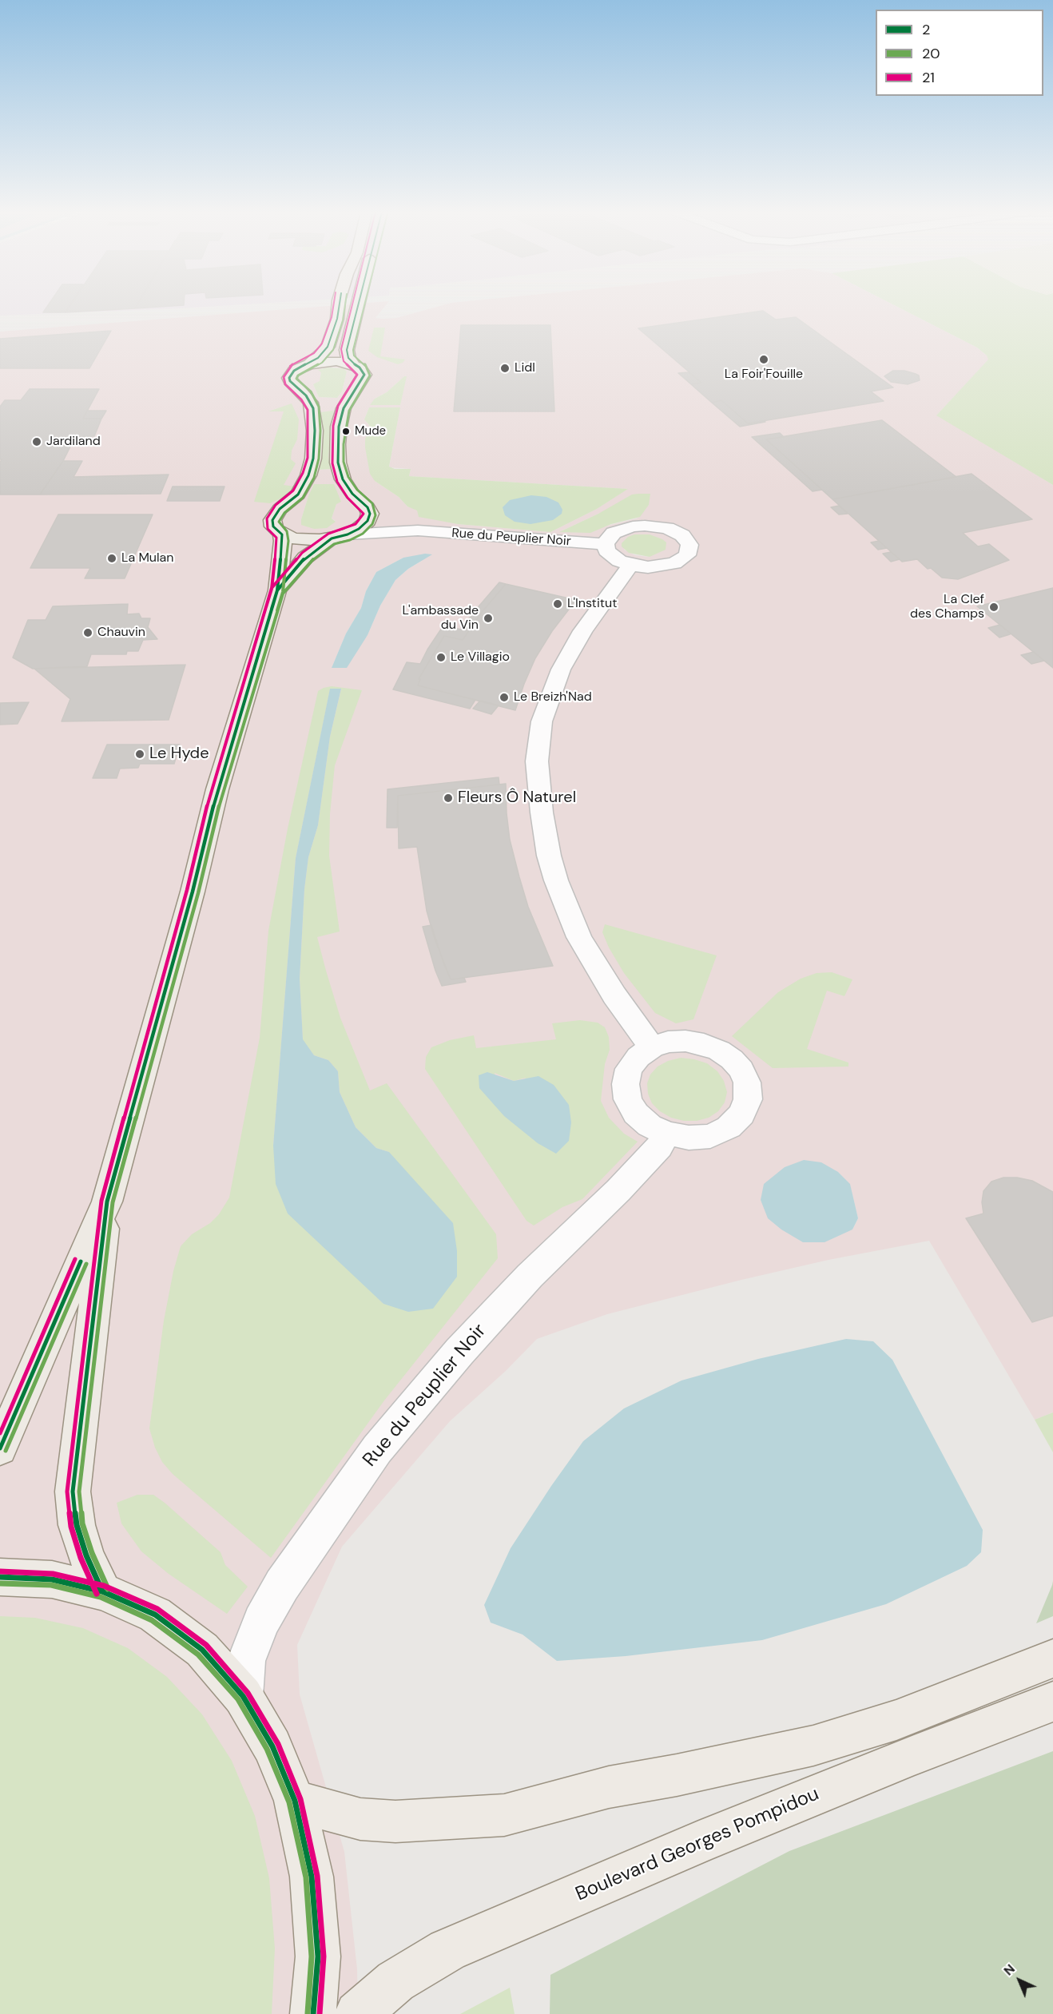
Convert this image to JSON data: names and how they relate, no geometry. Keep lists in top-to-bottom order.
{
  "streets": {
    "main road": ["Boulevard Georges Pompidou"],
    "street": ["Rue du Peuplier Noir"]
  },
  "places": [
    "La Foir'Fouille",
    "Lidl",
    "Mude",
    "Jardiland",
    "La Mulan",
    "L'Institut",
    "La Clef des Champs",
    "L'ambassade du Vin",
    "Chauvin",
    "Le Villagio",
    "Le Breizh'Nad",
    "Le Hyde",
    "Fleurs Ô Naturel"
  ],
  "lines": ["transit line 2", "transit line 20", "transit line 21"],
  "legend": ["2", "20", "21"],
  "north": "top left"
}
